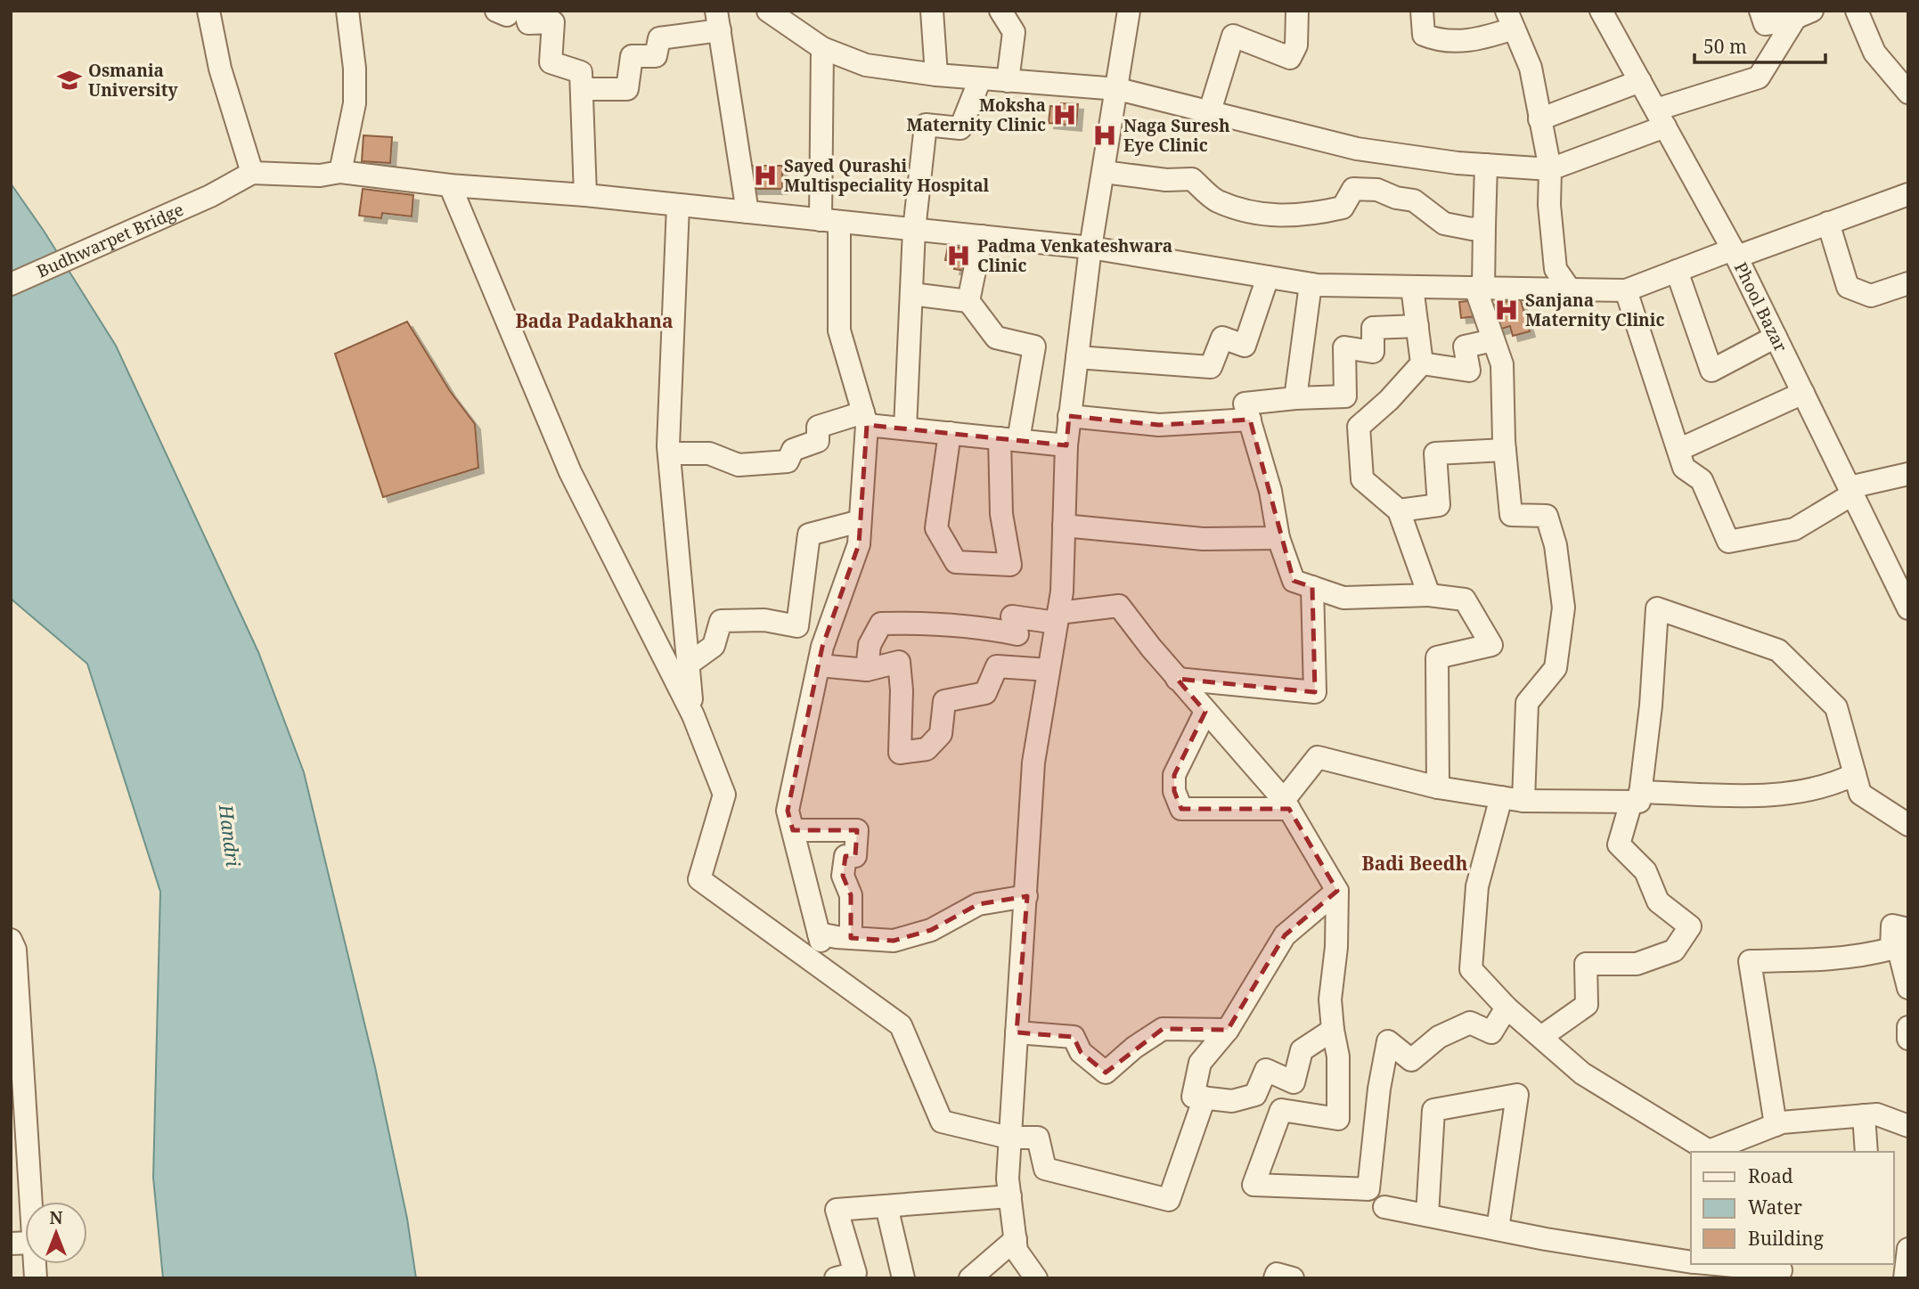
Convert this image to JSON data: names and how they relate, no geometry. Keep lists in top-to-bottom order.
{
  "streets": {
    "street": ["Budhwarpet Bridge", "Phool Bazar"]
  },
  "districts": ["Bada Padakhana", "Badi Beedh"],
  "water": ["Handri"],
  "places": {
    "school or university": ["Osmania University"],
    "hospital": [
      "Moksha Maternity Clinic",
      "Naga Suresh Eye Clinic",
      "Sayed Qurashi Multispeciality Hospital",
      "Padma Venkateshwara Clinic",
      "Sanjana Maternity Clinic"
    ]
  },
  "legend": ["Road", "Water", "Building"],
  "scale_bar": "50 m",
  "north": "top"
}
